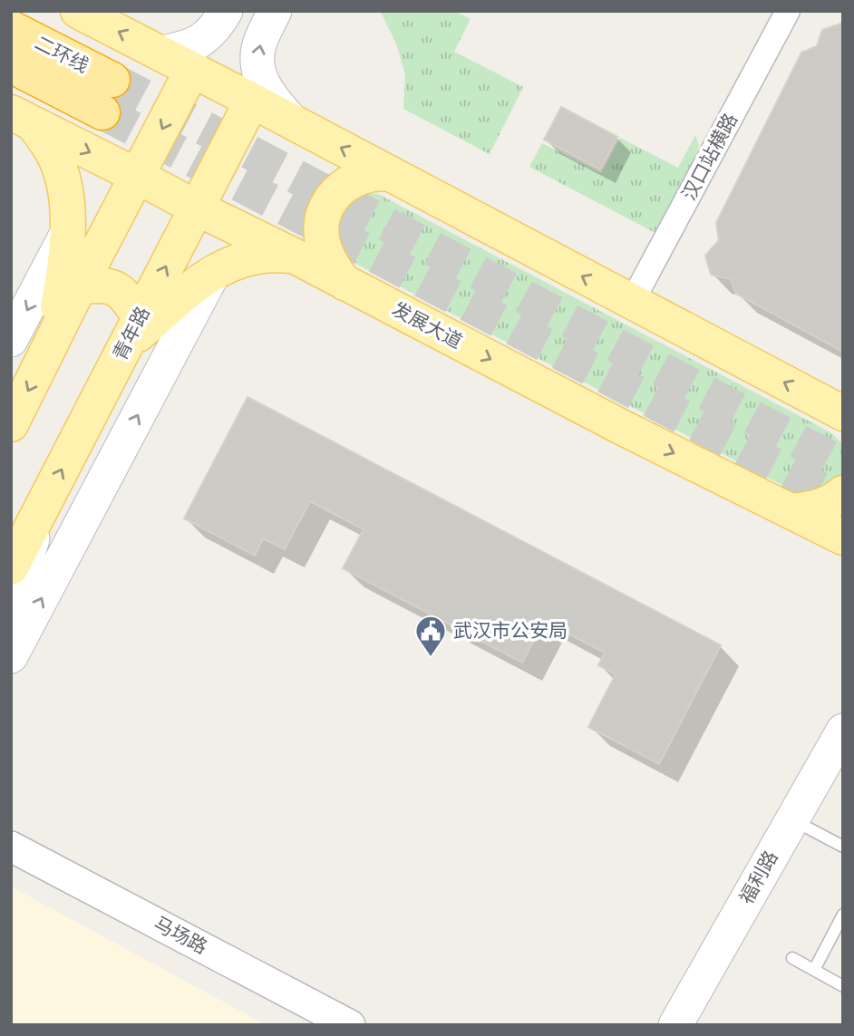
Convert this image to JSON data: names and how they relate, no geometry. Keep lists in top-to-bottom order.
{
  "streets": {
    "highway": ["二环线"],
    "main road": ["发展大道", "青年路", "福利路"],
    "street": ["汉口站横路", "马场路"]
  },
  "crossings": [
    ["发展大道", "青年路"]
  ],
  "places": {
    "public building": ["武汉市公安局"]
  }
}
